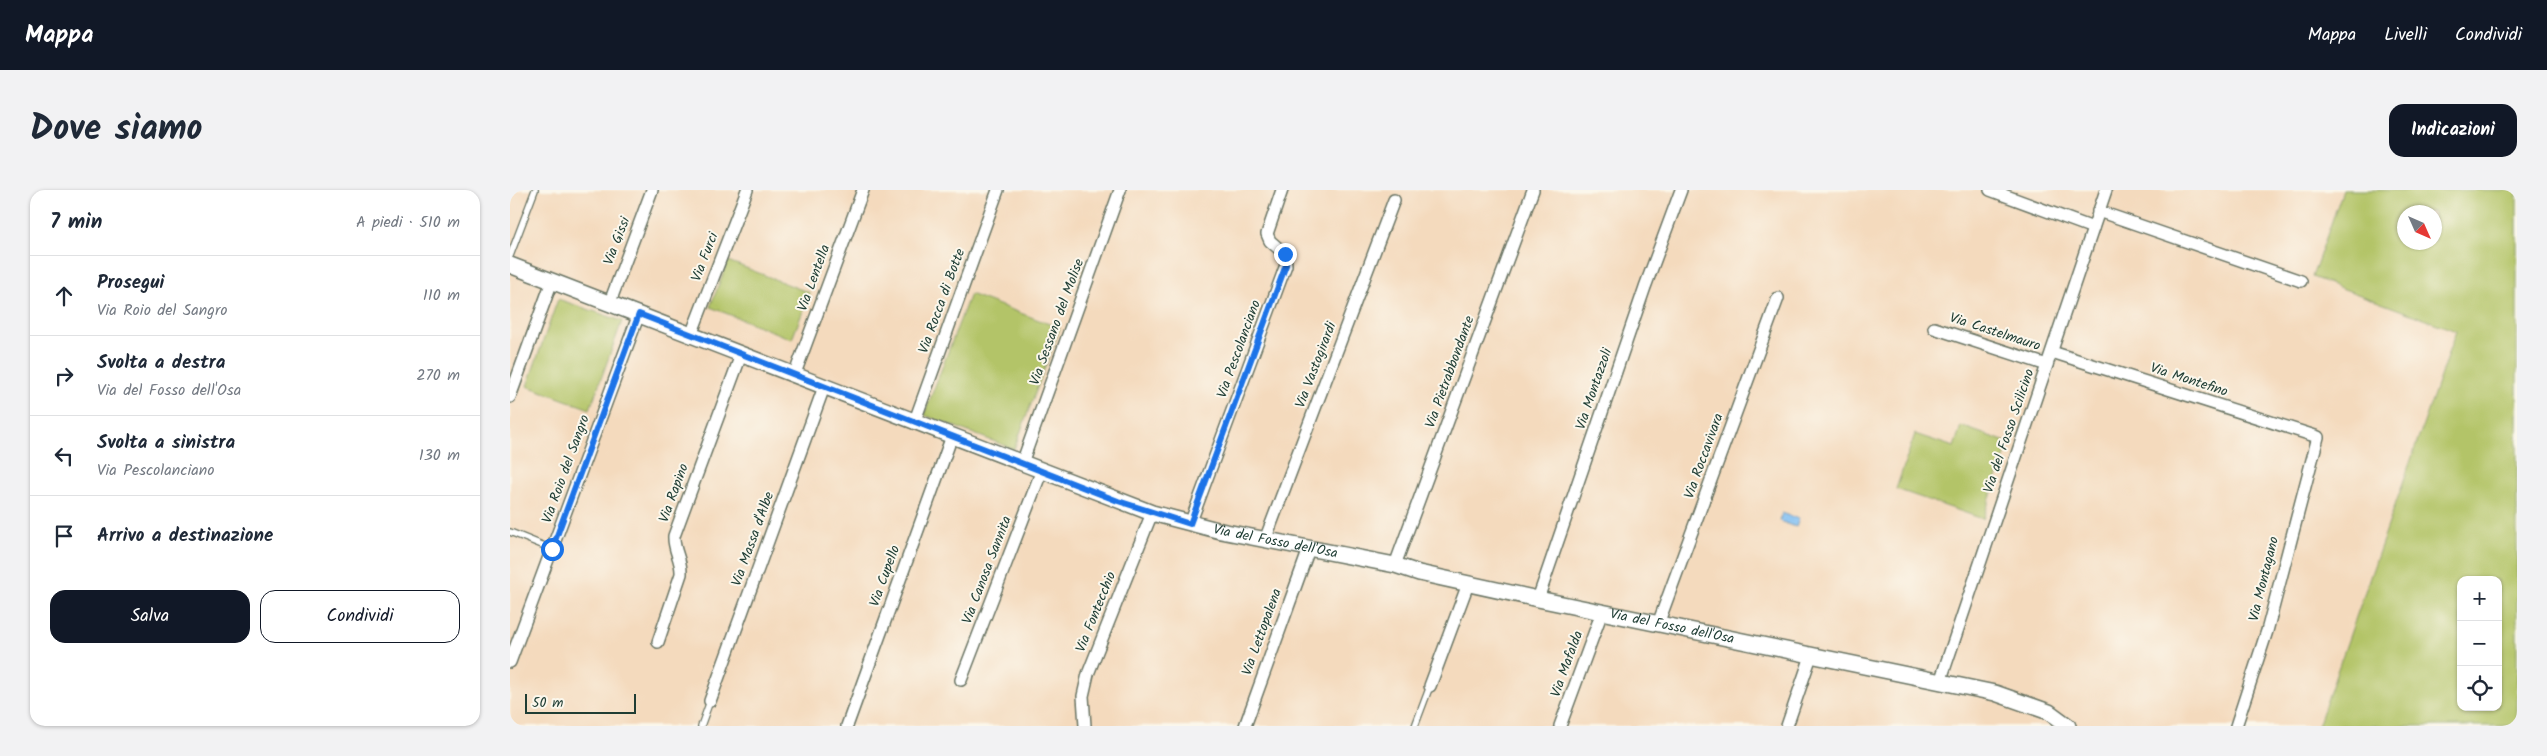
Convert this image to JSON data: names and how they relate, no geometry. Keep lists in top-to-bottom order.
{
  "streets": {
    "street": [
      "Via Gissi",
      "Via Furci",
      "Via Lentella",
      "Via Rocca di Botte",
      "Via Sessano del Molise",
      "Via Castelmauro",
      "Via Pescolanciano",
      "Via Vastogirardi",
      "Via Pietrabbondante",
      "Via Montefino",
      "Via Montazzoli",
      "Via del Fosso Scilicino",
      "Via Roccavivara",
      "Via Roio del Sangro",
      "Via Rapino",
      "Via Massa d'Albe",
      "Via del Fosso dell'Osa",
      "Via Canosa Sannita",
      "Via Cupello",
      "Via Montagano",
      "Via Fontecchio",
      "Via Lettopalena",
      "Via Mafalda"
    ]
  },
  "crossings": [
    ["Via Gissi", "Via del Fosso dell'Osa"],
    ["Via Furci", "Via del Fosso dell'Osa"],
    ["Via Lentella", "Via del Fosso dell'Osa"],
    ["Via Rocca di Botte", "Via del Fosso dell'Osa"],
    ["Via Sessano del Molise", "Via del Fosso dell'Osa"],
    ["Via Castelmauro", "Via del Fosso Scilicino"],
    ["Via Pescolanciano", "Via del Fosso dell'Osa"],
    ["Via Vastogirardi", "Via del Fosso dell'Osa"],
    ["Via Pietrabbondante", "Via del Fosso dell'Osa"],
    ["Via Montefino", "Via del Fosso Scilicino"],
    ["Via Montefino", "Via Montagano"],
    ["Via Montazzoli", "Via del Fosso dell'Osa"],
    ["Via del Fosso Scilicino", "Via del Fosso dell'Osa"],
    ["Via Roccavivara", "Via del Fosso dell'Osa"],
    ["Via Roio del Sangro", "Via del Fosso dell'Osa"],
    ["Via Rapino", "Via del Fosso dell'Osa"],
    ["Via Massa d'Albe", "Via del Fosso dell'Osa"],
    ["Via del Fosso dell'Osa", "Via Canosa Sannita"],
    ["Via del Fosso dell'Osa", "Via Cupello"],
    ["Via del Fosso dell'Osa", "Via Fontecchio"],
    ["Via del Fosso dell'Osa", "Via Lettopalena"],
    ["Via del Fosso dell'Osa", "Via Mafalda"]
  ],
  "scale_bar": "50 m",
  "north": "bottom right",
  "page": {
    "header": "Mappa",
    "nav": ["Mappa", "Livelli", "Condividi"],
    "title": "Dove siamo",
    "buttons": [
      "Indicazioni",
      ["Salva", "Condividi"]
    ],
    "heading": ["7 min", "A piedi · 510 m"],
    "list": [
      ["Prosegui", "Via Roio del Sangro", "110 m"],
      ["Svolta a destra", "Via del Fosso dell'Osa", "270 m"],
      ["Svolta a sinistra", "Via Pescolanciano", "130 m"],
      "Arrivo a destinazione"
    ],
    "map_buttons": ["+", "−"],
    "scale": "50 m"
  }
}
